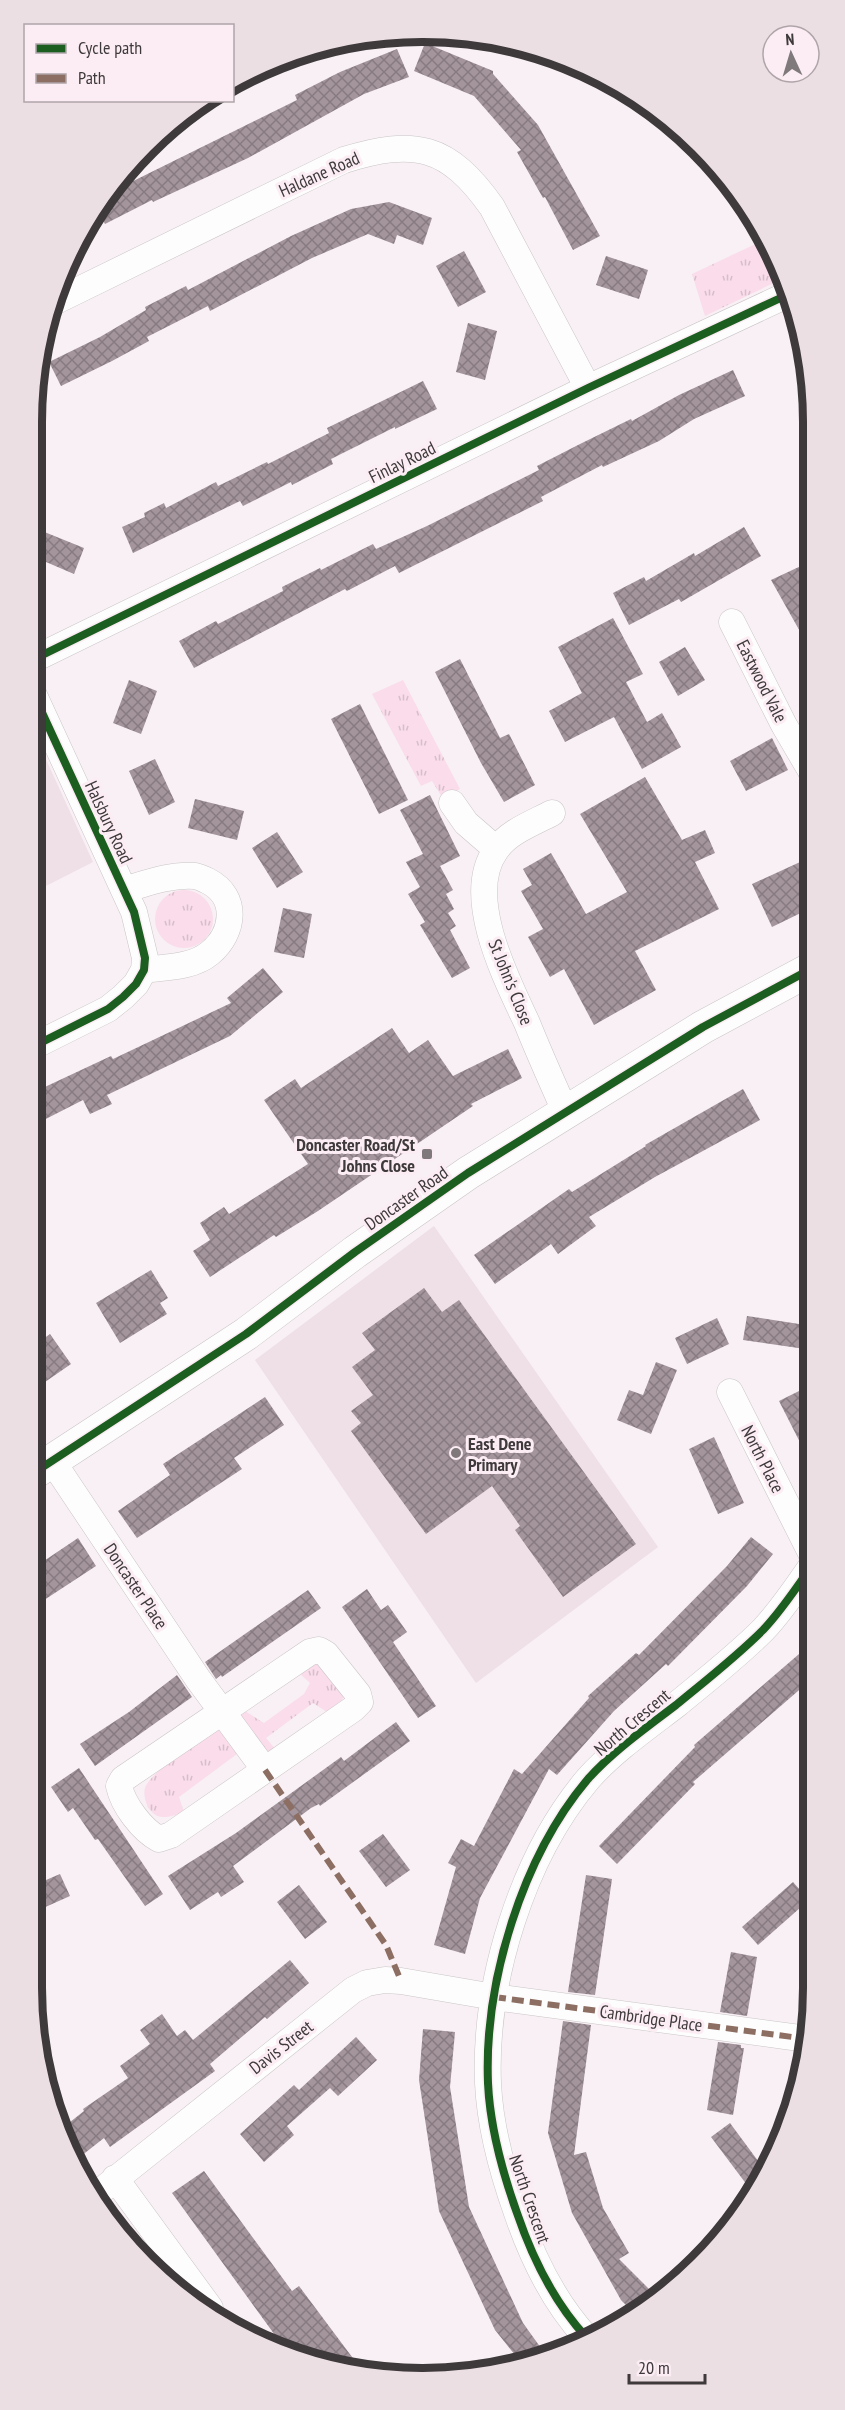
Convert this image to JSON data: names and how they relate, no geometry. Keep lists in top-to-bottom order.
{
  "streets": {
    "street": [
      "Haldane Road",
      "Finlay Road",
      "Eastwood Vale",
      "Halsbury Road",
      "St John's Close",
      "Doncaster Road",
      "North Place",
      "Doncaster Place",
      "North Crescent",
      "Cambridge Place",
      "Davis Street"
    ]
  },
  "crossings": [
    ["Haldane Road", "Finlay Road"],
    ["St John's Close", "Doncaster Road"],
    ["North Crescent", "Cambridge Place"],
    ["North Crescent", "Davis Street"],
    ["Cambridge Place", "Davis Street"]
  ],
  "places": {
    "transit": ["Doncaster Road/St Johns Close"],
    "other": ["East Dene Primary"]
  },
  "legend": ["Cycle path", "Path"],
  "scale_bar": "20 m",
  "north": "top"
}
